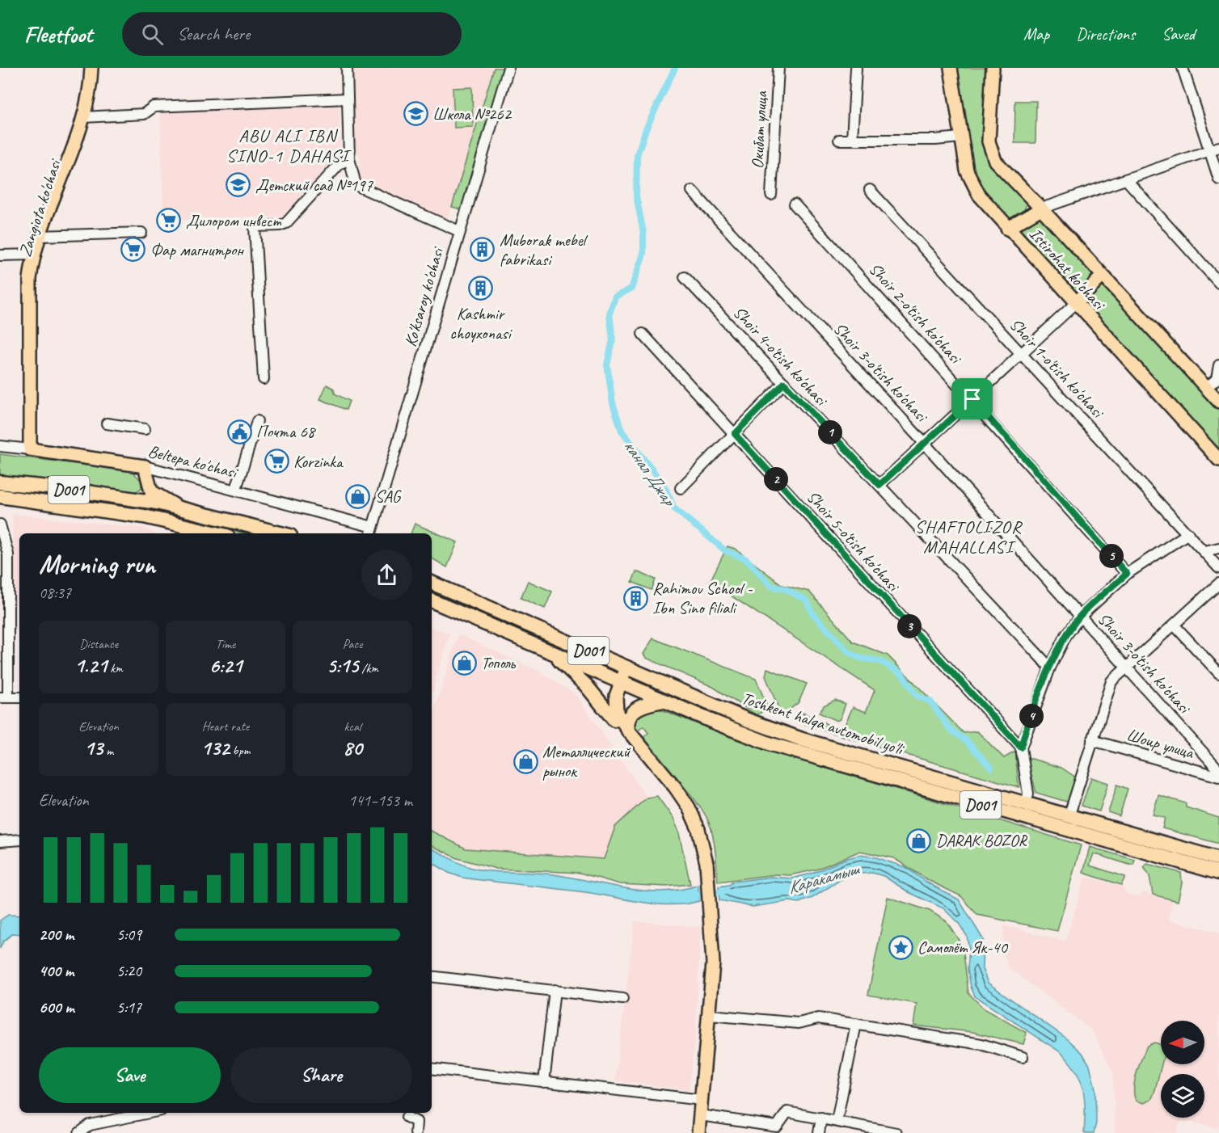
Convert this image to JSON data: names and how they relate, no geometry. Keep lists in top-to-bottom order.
{
  "streets": {
    "highway": ["D001", "Toshkent halqa avtomobil yo'li"],
    "main road": ["Zangiota ko'chasi", "Istirohat ko'chasi", "Beltepa ko'chasi"],
    "street": [
      "Окибат улица",
      "Ko'ksaroy ko'chasi",
      "Shoir 2-o'tish ko'chasi",
      "Shoir 4-o'tish ko'chasi",
      "Shoir 1-o'tish ko'chasi",
      "Shoir 3-o'tish ko'chasi",
      "Shoir 5-o'tish ko'chasi",
      "Шоир улица"
    ]
  },
  "crossings": [
    ["Zangiota ko'chasi", "Beltepa ko'chasi"],
    ["Ko'ksaroy ko'chasi", "Beltepa ko'chasi"]
  ],
  "districts": ["ABU ALI IBN SINO-1 DAHASI", "SHAFTOLIZOR MAHALLASI"],
  "water": ["канал Джар", "Каракамыш"],
  "places": {
    "school or university": ["Школа №262", "Детский сад №197"],
    "supermarket": ["Дилором инвест", "Фар магнитрон", "Korzinka"],
    "building": ["Muborak mebel fabrikasi", "Kashmir choyxonasi", "Rahimov School - Ibn Sino filiali"],
    "public building": ["Почта 68"],
    "shop": [
      "SAG",
      "Тополь",
      "Металлический рынок",
      "DARAK BOZOR"
    ],
    "place": ["Самолёт Як-40"]
  },
  "north": "left",
  "page": {
    "header": "Fleetfoot",
    "search": "Search here",
    "nav": ["Map", "Directions", "Saved"],
    "pins": [
      "1",
      "2",
      "5",
      "3",
      "4"
    ],
    "heading": ["Morning run", "08:37"],
    "stats": [
      ["Distance", "1.21 km"],
      ["Time", "6:21"],
      ["Pace", "5:15 /km"],
      ["Elevation", "13 m"],
      ["Heart rate", "132 bpm"],
      ["kcal", "80"]
    ],
    "chart": ["Elevation", "141–153 m"],
    "list": [
      {
        "name": "200 m",
        "note": "5:09"
      },
      {
        "name": "400 m",
        "note": "5:20"
      },
      {
        "name": "600 m",
        "note": "5:17"
      }
    ],
    "buttons": ["Save", "Share"]
  }
}
